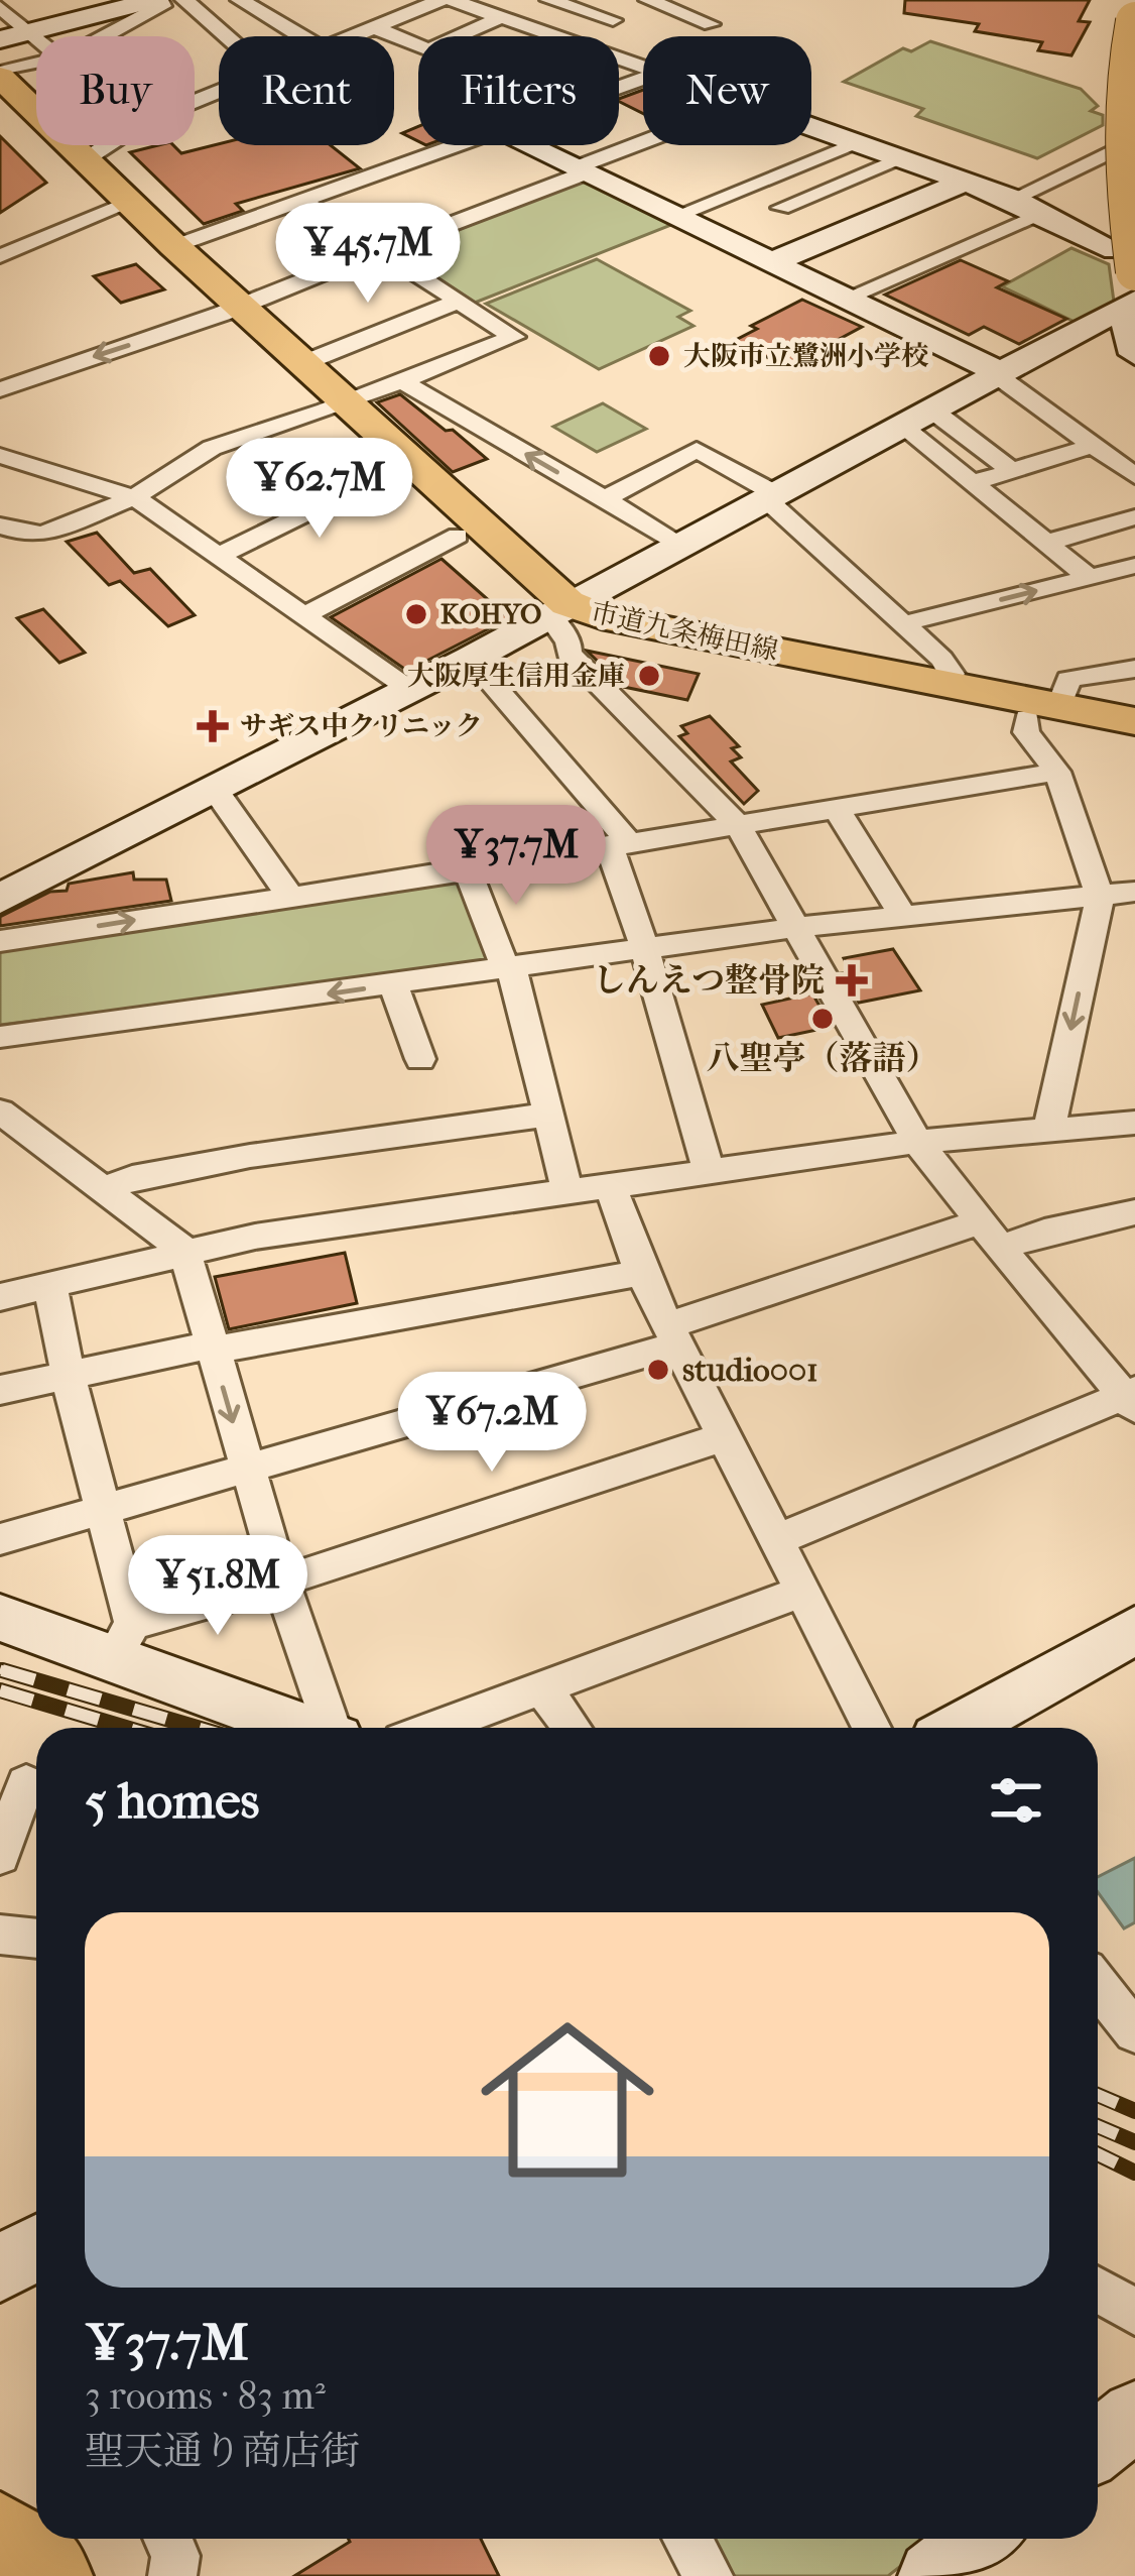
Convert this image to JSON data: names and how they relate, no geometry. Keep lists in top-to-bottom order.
{
  "streets": {
    "main road": ["市道九条梅田線"]
  },
  "places": {
    "other": [
      "大阪市立鷺洲小学校",
      "KOHYO",
      "大阪厚生信用金庫",
      "八聖亭（落語）",
      "studio001"
    ],
    "health": ["サギス中クリニック", "しんえつ整骨院"]
  },
  "page": {
    "chip": [
      "Buy",
      "Rent",
      "Filters",
      "New"
    ],
    "price": [
      "¥45.7M",
      "¥62.7M",
      "¥37.7M",
      "¥67.2M",
      "¥51.8M"
    ],
    "heading": "5 homes",
    "list": [
      {
        "name": "¥37.7M",
        "note": "3 rooms · 83 m² · 聖天通り商店街"
      }
    ]
  }
}
